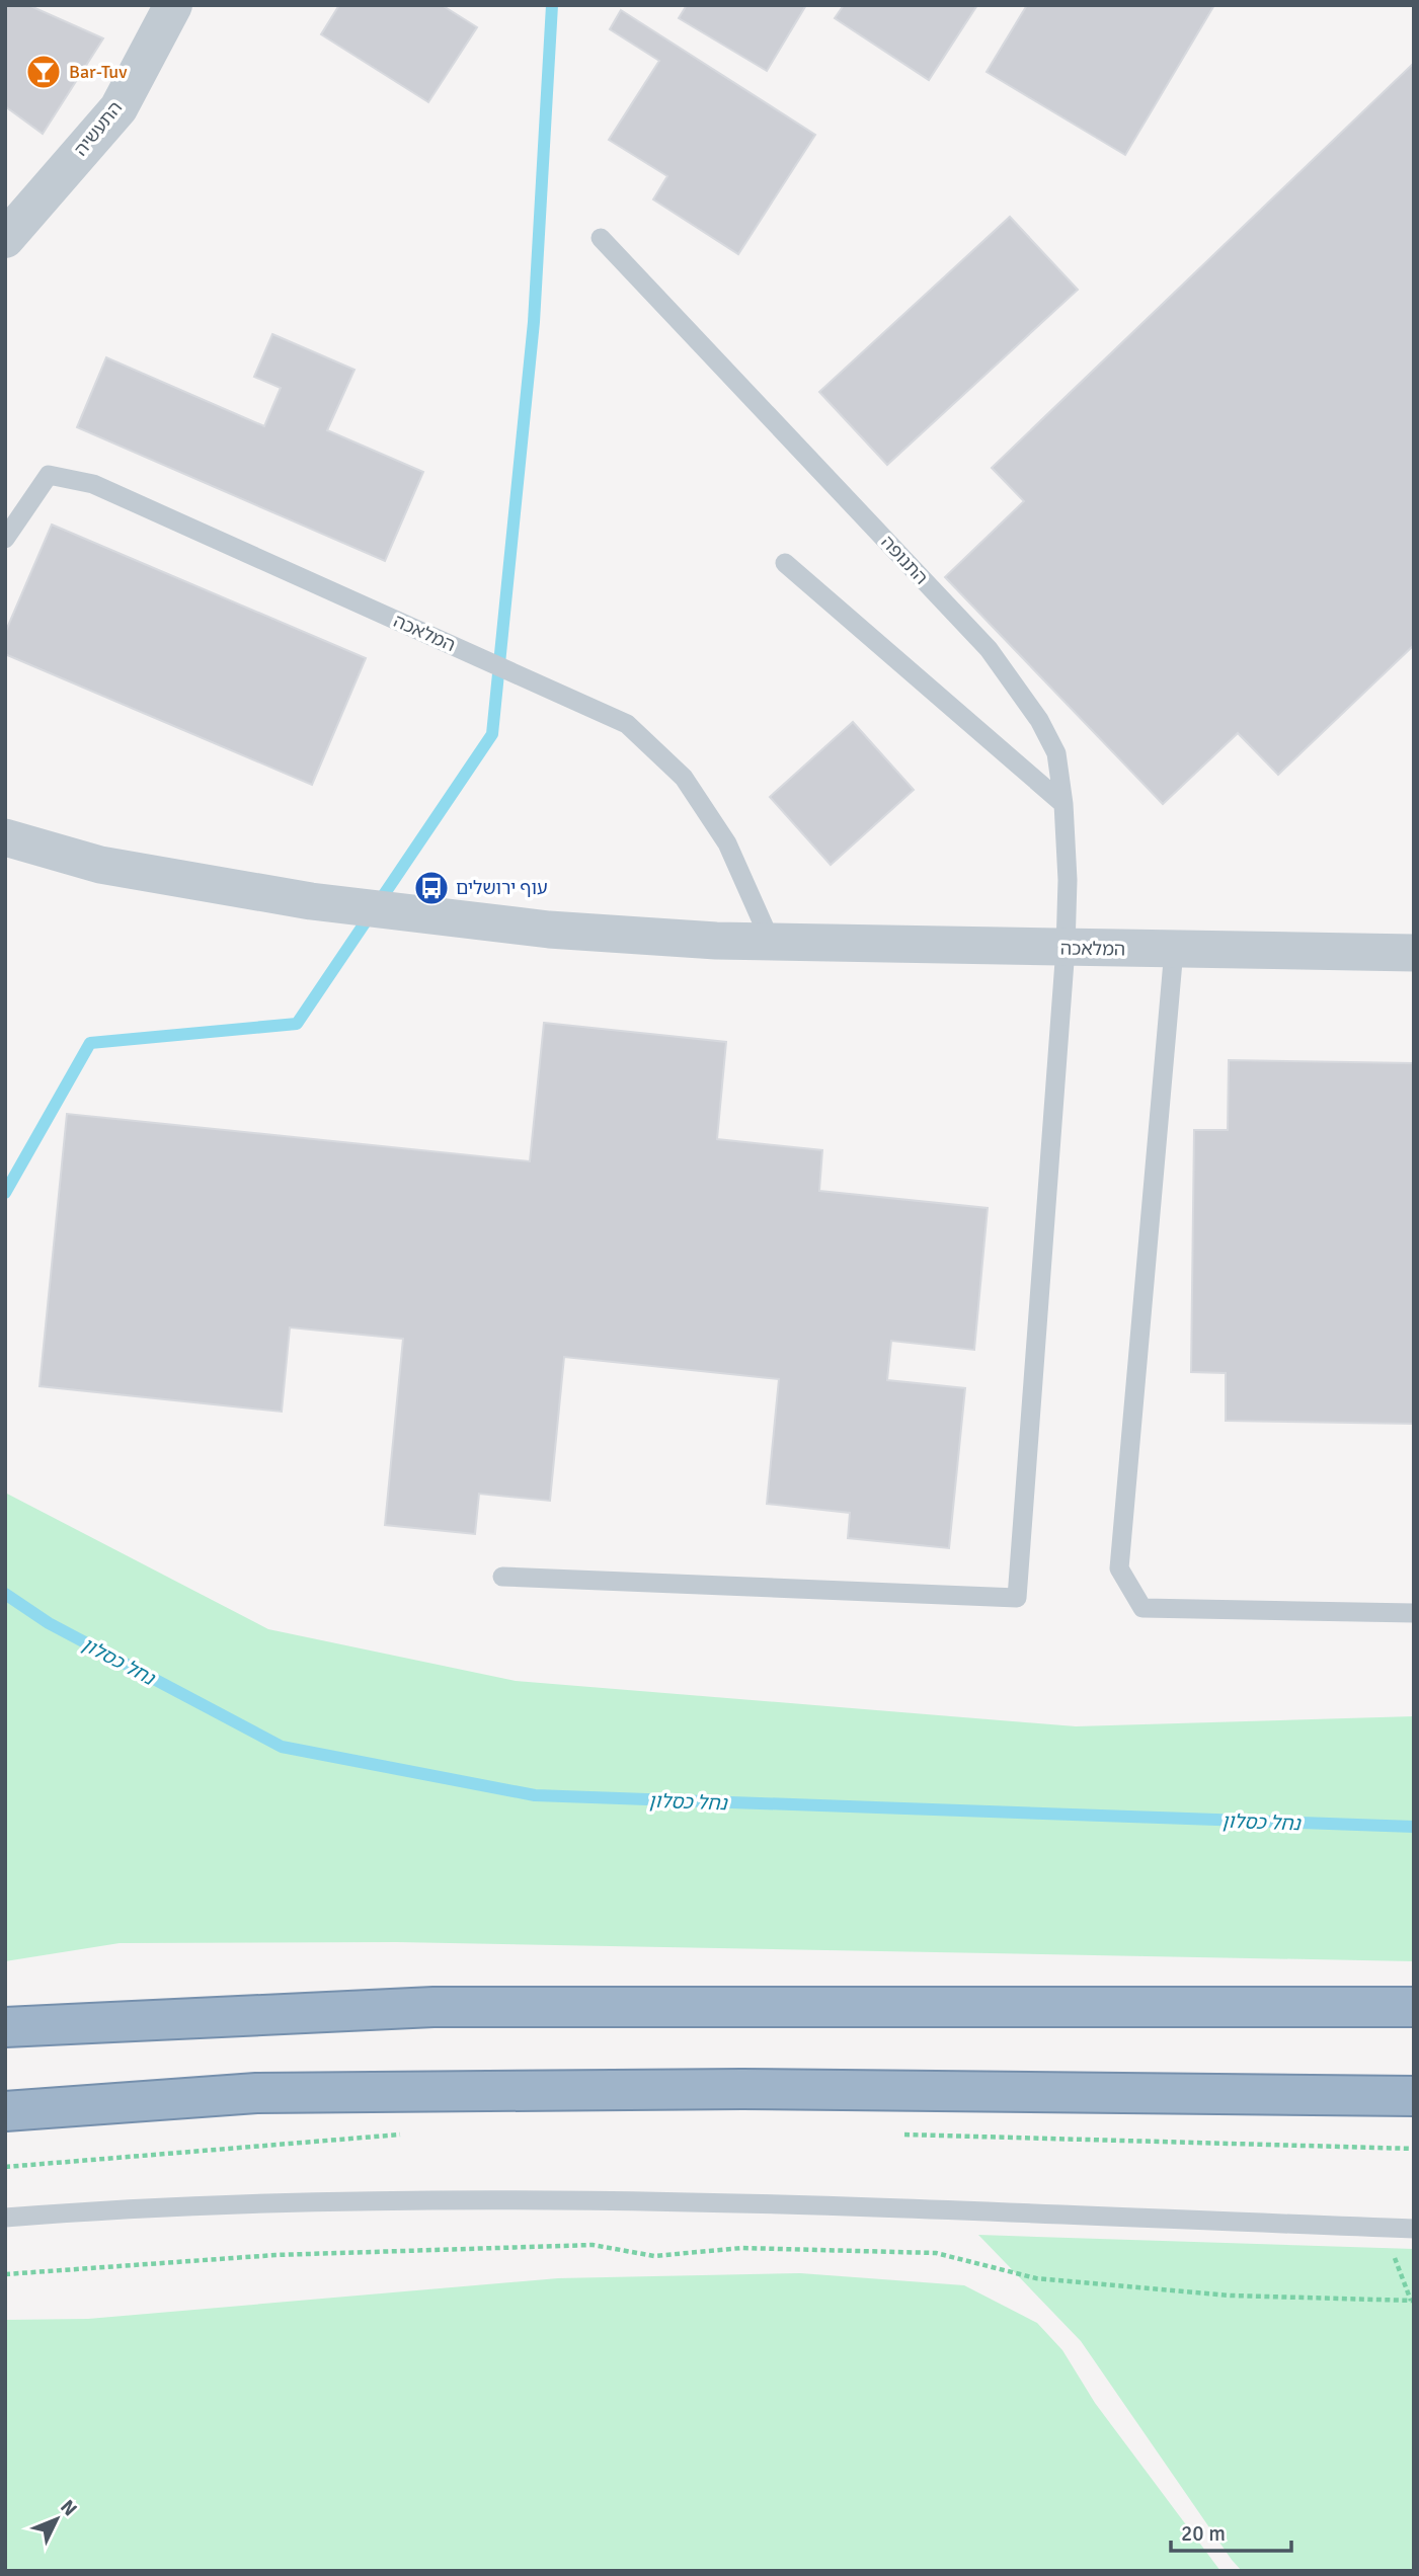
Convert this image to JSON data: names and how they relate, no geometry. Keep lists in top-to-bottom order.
{
  "streets": {
    "street": ["התעשיה", "המלאכה"],
    "lane": ["התנופה"]
  },
  "crossings": [
    ["התנופה", "המלאכה"]
  ],
  "water": ["נחל כסלון"],
  "places": {
    "bar": ["Bar-Tuv"],
    "bus stop": ["עוף ירושלים"]
  },
  "scale_bar": "20 m",
  "north": "top right"
}
